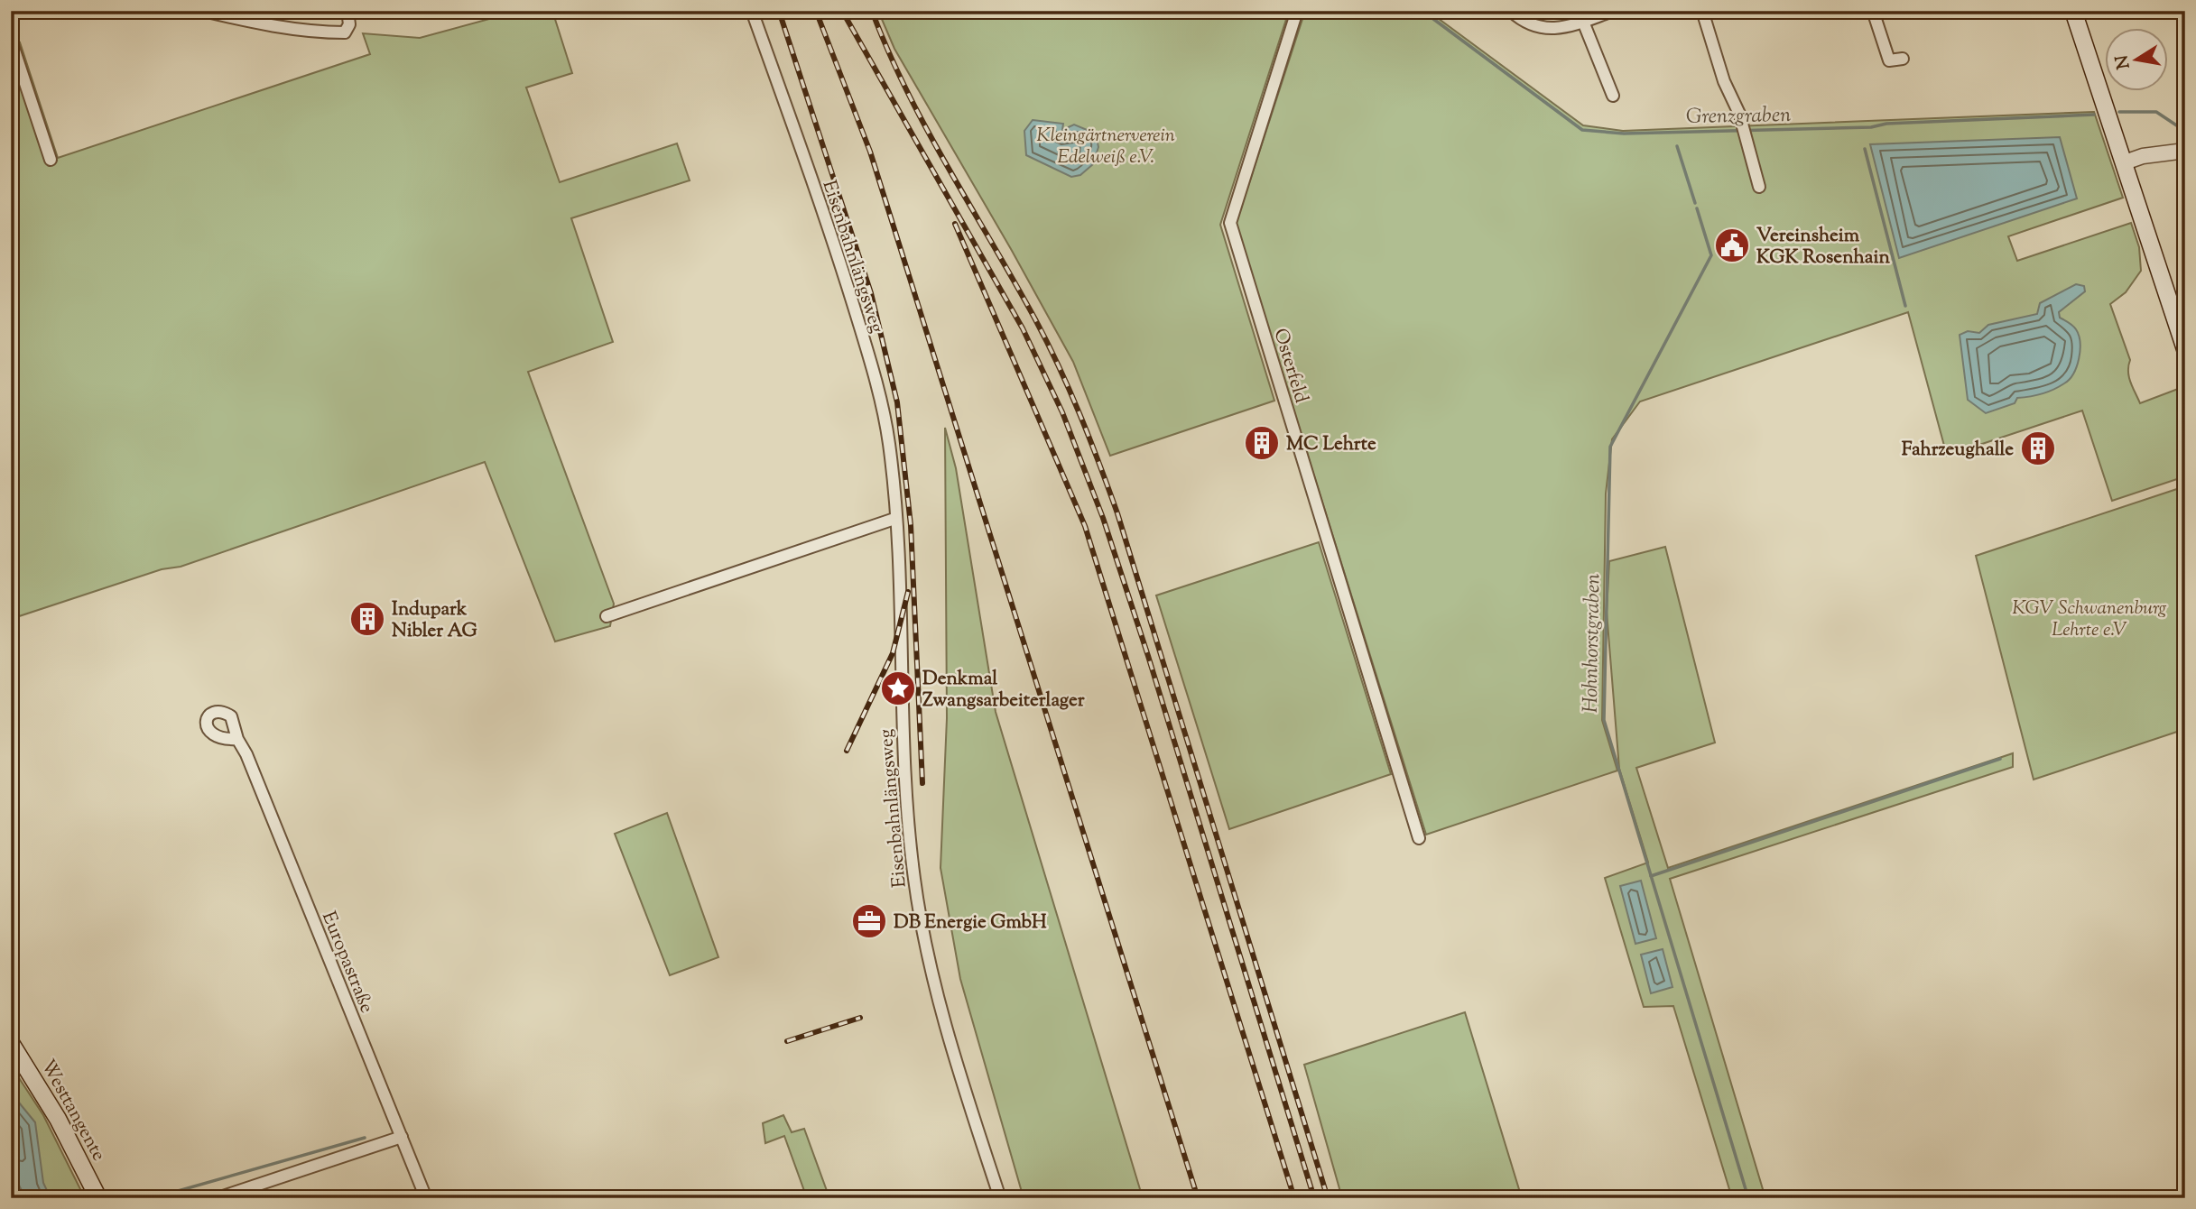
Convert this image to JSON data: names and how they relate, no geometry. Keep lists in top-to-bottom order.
{
  "streets": {
    "main road": ["Westtangente"],
    "street": ["Eisenbahnlängsweg", "Osterfeld", "Europastraße"]
  },
  "water": ["Grenzgraben", "Hohnhorstgraben"],
  "parks": ["Kleingärtnerverein Edelweiß e.V.", "KGV Schwanenburg Lehrte e.V"],
  "places": {
    "public building": ["Vereinsheim KGK Rosenhain"],
    "building": ["MC Lehrte", "Fahrzeughalle", "Indupark Nibler AG"],
    "place": ["Denkmal Zwangsarbeiterlager"],
    "office": ["DB Energie GmbH"]
  },
  "north": "left"
}
